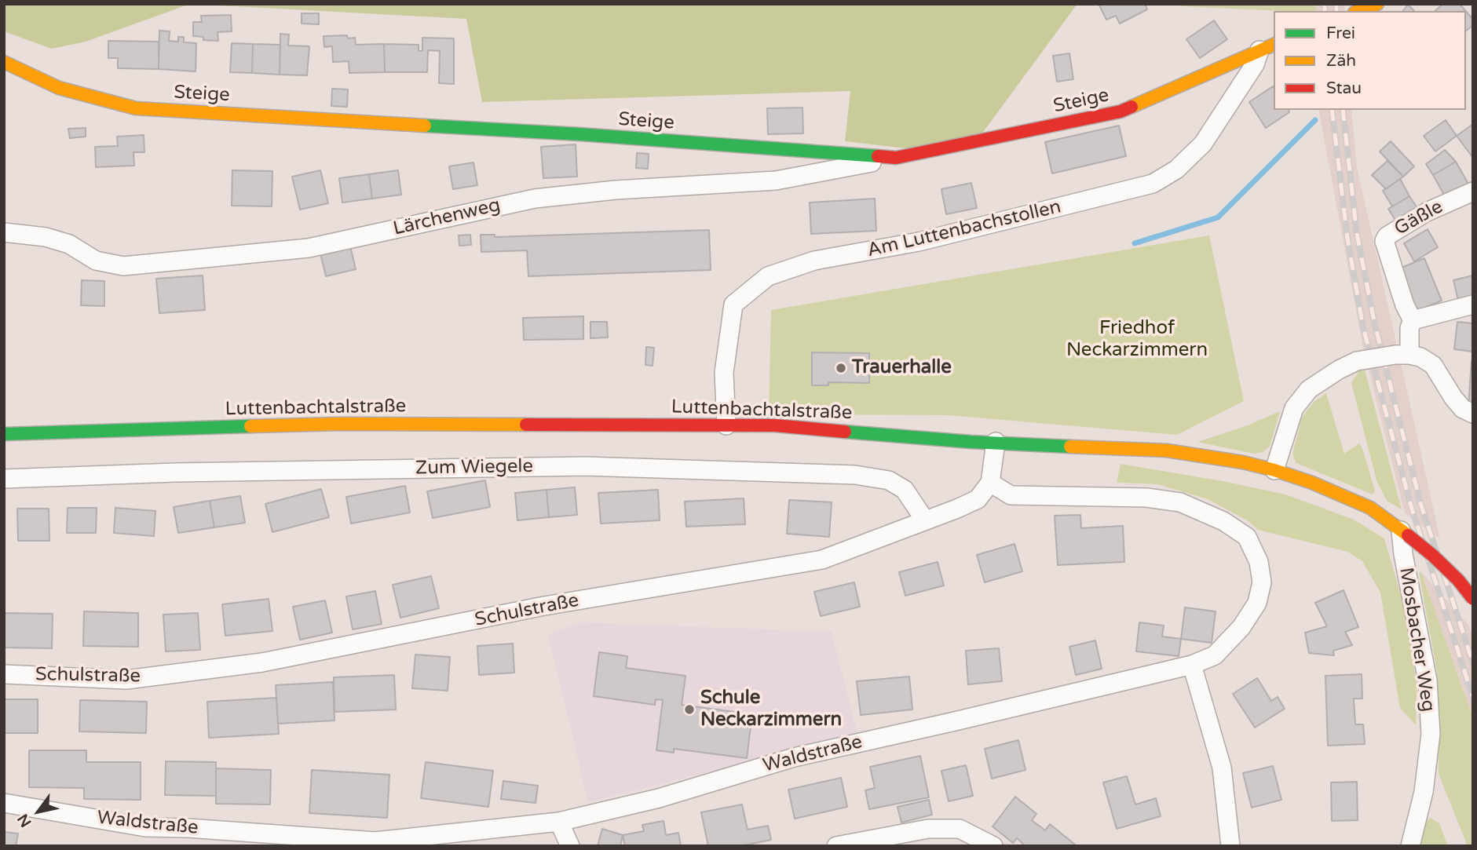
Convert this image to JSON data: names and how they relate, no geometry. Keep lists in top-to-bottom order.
{
  "streets": {
    "street": [
      "Steige",
      "Lärchenweg",
      "Gäßle",
      "Am Luttenbachstollen",
      "Luttenbachtalstraße",
      "Zum Wiegele",
      "Schulstraße",
      "Mosbacher Weg",
      "Waldstraße"
    ]
  },
  "crossings": [
    ["Steige", "Lärchenweg"],
    ["Steige", "Am Luttenbachstollen"],
    ["Am Luttenbachstollen", "Luttenbachtalstraße"],
    ["Luttenbachtalstraße", "Mosbacher Weg"],
    ["Zum Wiegele", "Schulstraße"],
    ["Schulstraße", "Waldstraße"]
  ],
  "parks": ["Friedhof Neckarzimmern"],
  "places": ["Trauerhalle", "Schule Neckarzimmern"],
  "legend": ["Frei", "Zäh", "Stau"],
  "north": "bottom left"
}
